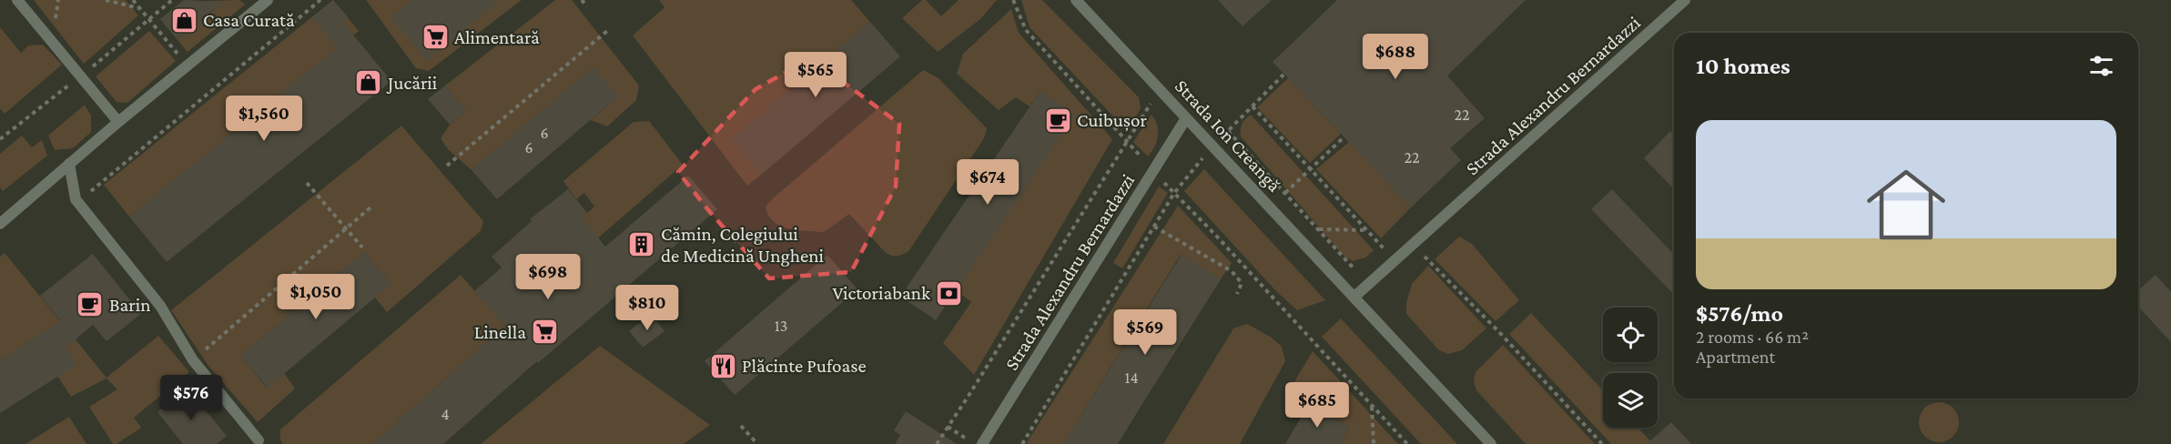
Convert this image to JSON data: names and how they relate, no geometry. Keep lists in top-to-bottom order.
{
  "streets": {
    "street": ["Strada Alexandru Bernardazzi", "Strada Ion Creangă"]
  },
  "crossings": [
    ["Strada Alexandru Bernardazzi", "Strada Ion Creangă"]
  ],
  "places": {
    "shop": ["Casa Curată", "Jucării"],
    "supermarket": ["Alimentară", "Linella"],
    "cafe": ["Cuibușor", "Barin"],
    "building": ["Cămin, Colegiului de Medicină Ungheni"],
    "bank": ["Victoriabank"],
    "restaurant": ["Plăcinte Pufoase"]
  },
  "house_numbers": [
    "22",
    "6",
    "6",
    "22",
    "13",
    "14",
    "4"
  ],
  "page": {
    "heading": "10 homes",
    "price": [
      "$688",
      "$565",
      "$1,560",
      "$674",
      "$698",
      "$1,050",
      "$810",
      "$569",
      "$576",
      "$685"
    ],
    "list": [
      {
        "name": "$576/mo",
        "note": "2 rooms · 66 m² · Apartment"
      }
    ]
  }
}
